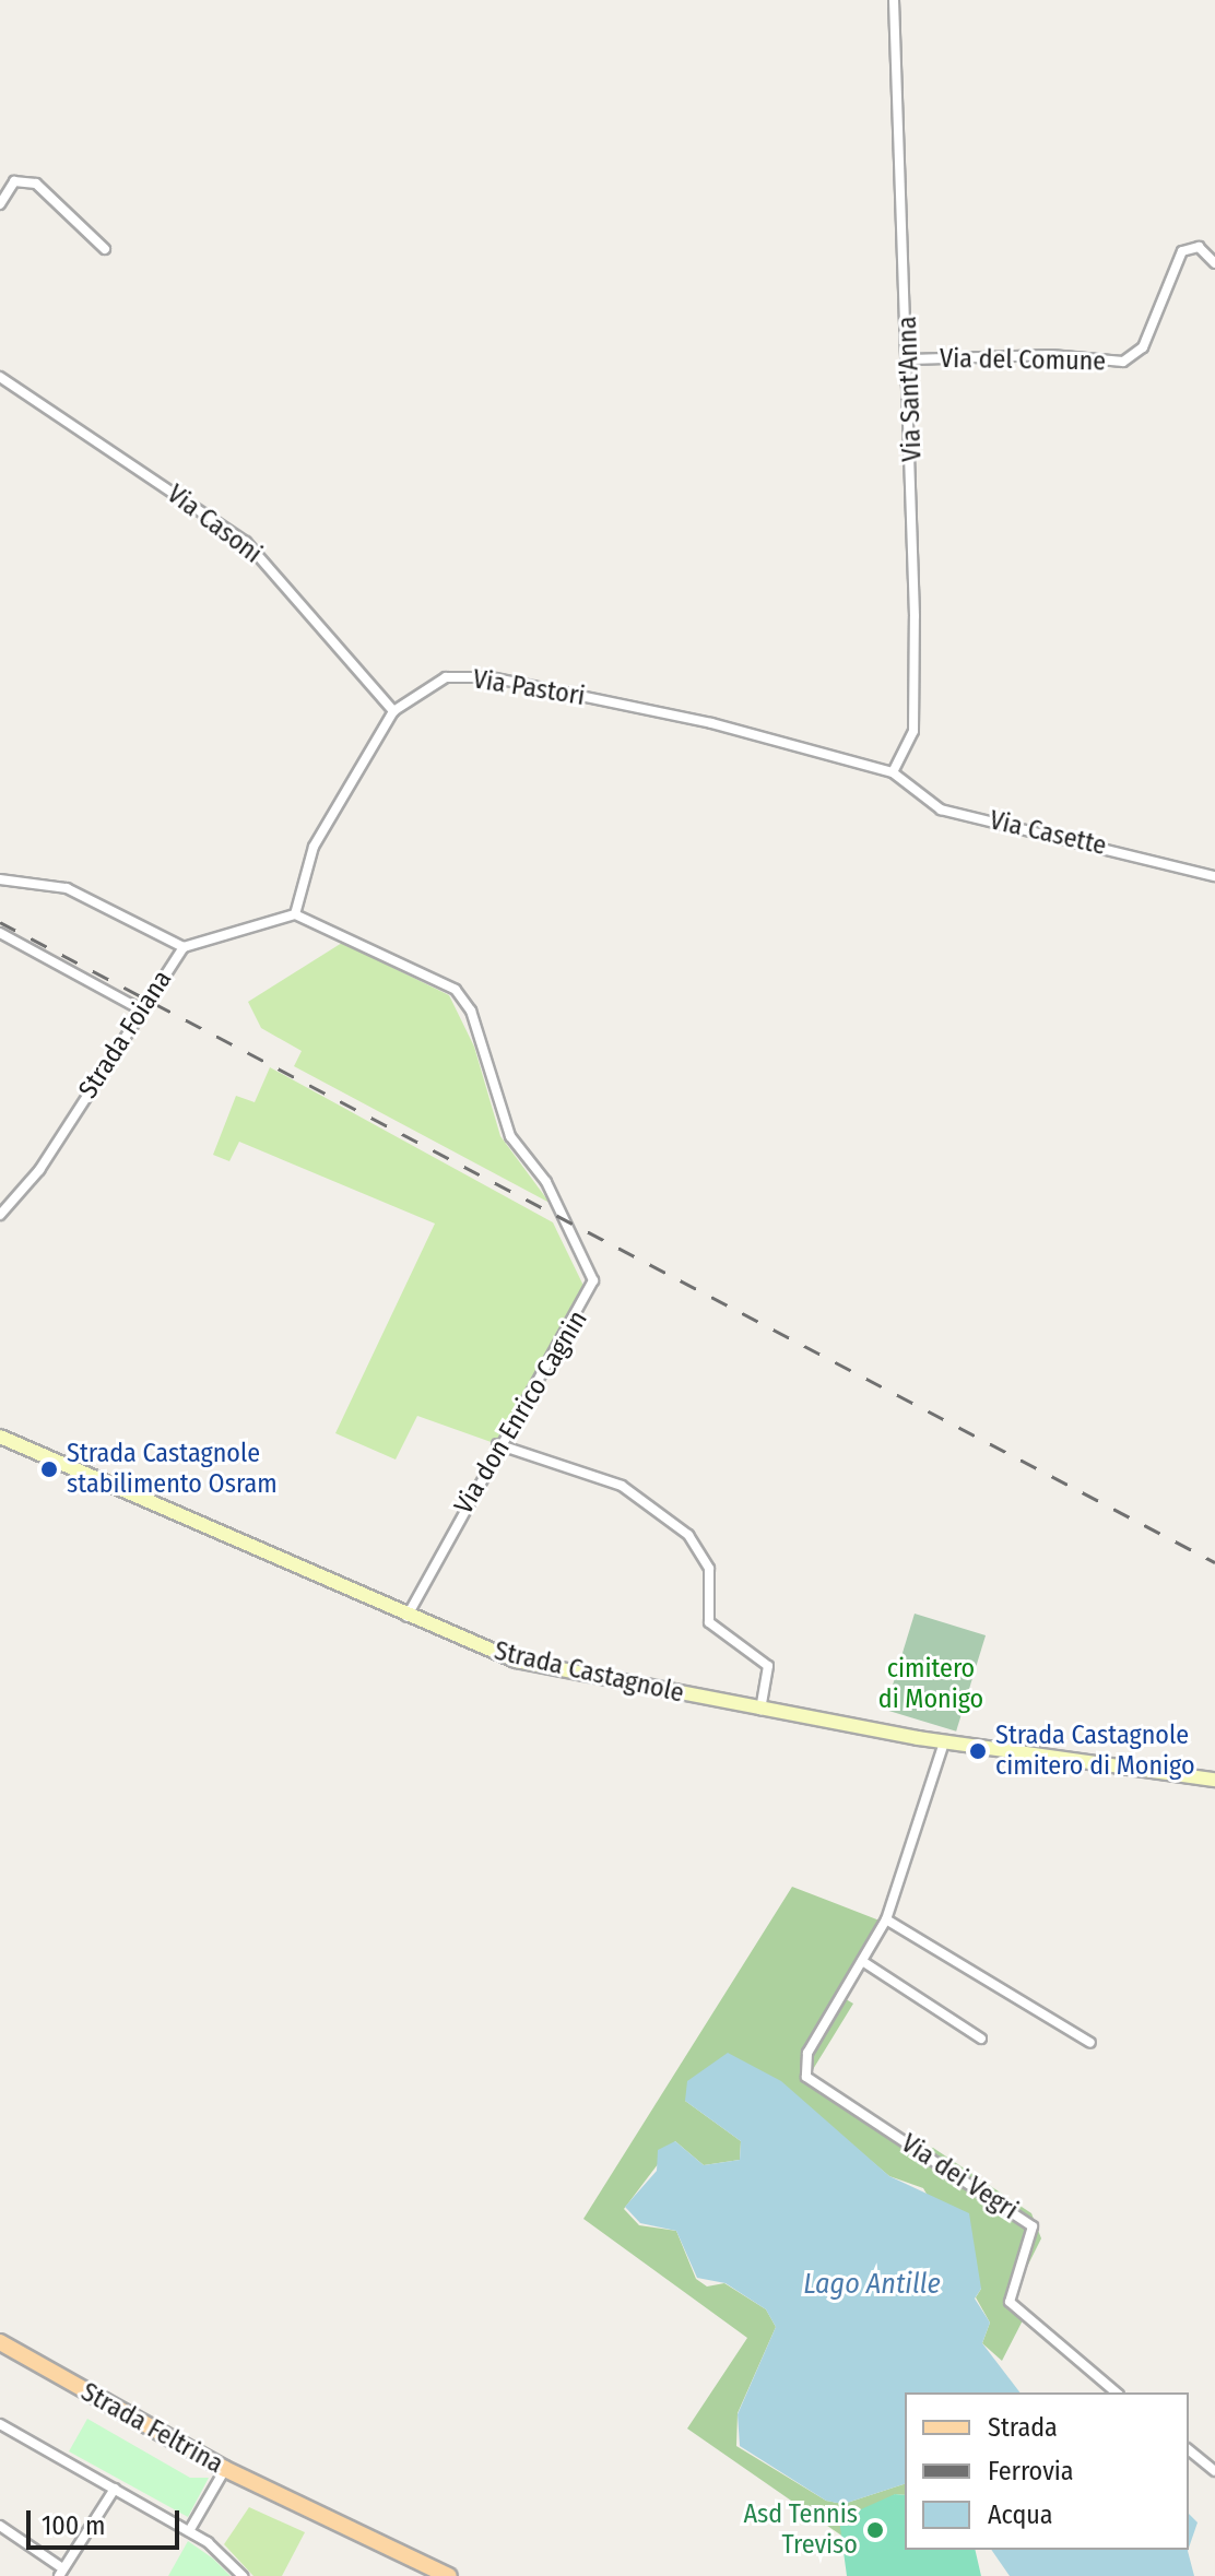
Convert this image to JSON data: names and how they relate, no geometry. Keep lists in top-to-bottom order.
{
  "streets": {
    "main road": ["Strada Castagnole", "Strada Feltrina"],
    "street": [
      "Via del Comune",
      "Via Sant'Anna",
      "Via Casoni",
      "Via Pastori",
      "Via Casette",
      "Strada Foiana",
      "Via don Enrico Cagnin",
      "Via dei Vegri"
    ]
  },
  "crossings": [
    ["Via del Comune", "Via Sant'Anna"],
    ["Via Sant'Anna", "Via Pastori"],
    ["Via Sant'Anna", "Via Casette"],
    ["Via Casoni", "Via Pastori"],
    ["Via Pastori", "Via Casette"],
    ["Via Pastori", "Strada Foiana"],
    ["Via Pastori", "Via don Enrico Cagnin"],
    ["Strada Foiana", "Via don Enrico Cagnin"],
    ["Via don Enrico Cagnin", "Strada Castagnole"],
    ["Strada Castagnole", "Via dei Vegri"]
  ],
  "water": ["Lago Antille"],
  "parks": ["cimitero di Monigo"],
  "places": ["Strada Castagnole stabilimento Osram", "Strada Castagnole cimitero di Monigo", "Asd Tennis Treviso"],
  "legend": ["Strada", "Ferrovia", "Acqua"],
  "scale_bar": "100 m"
}
